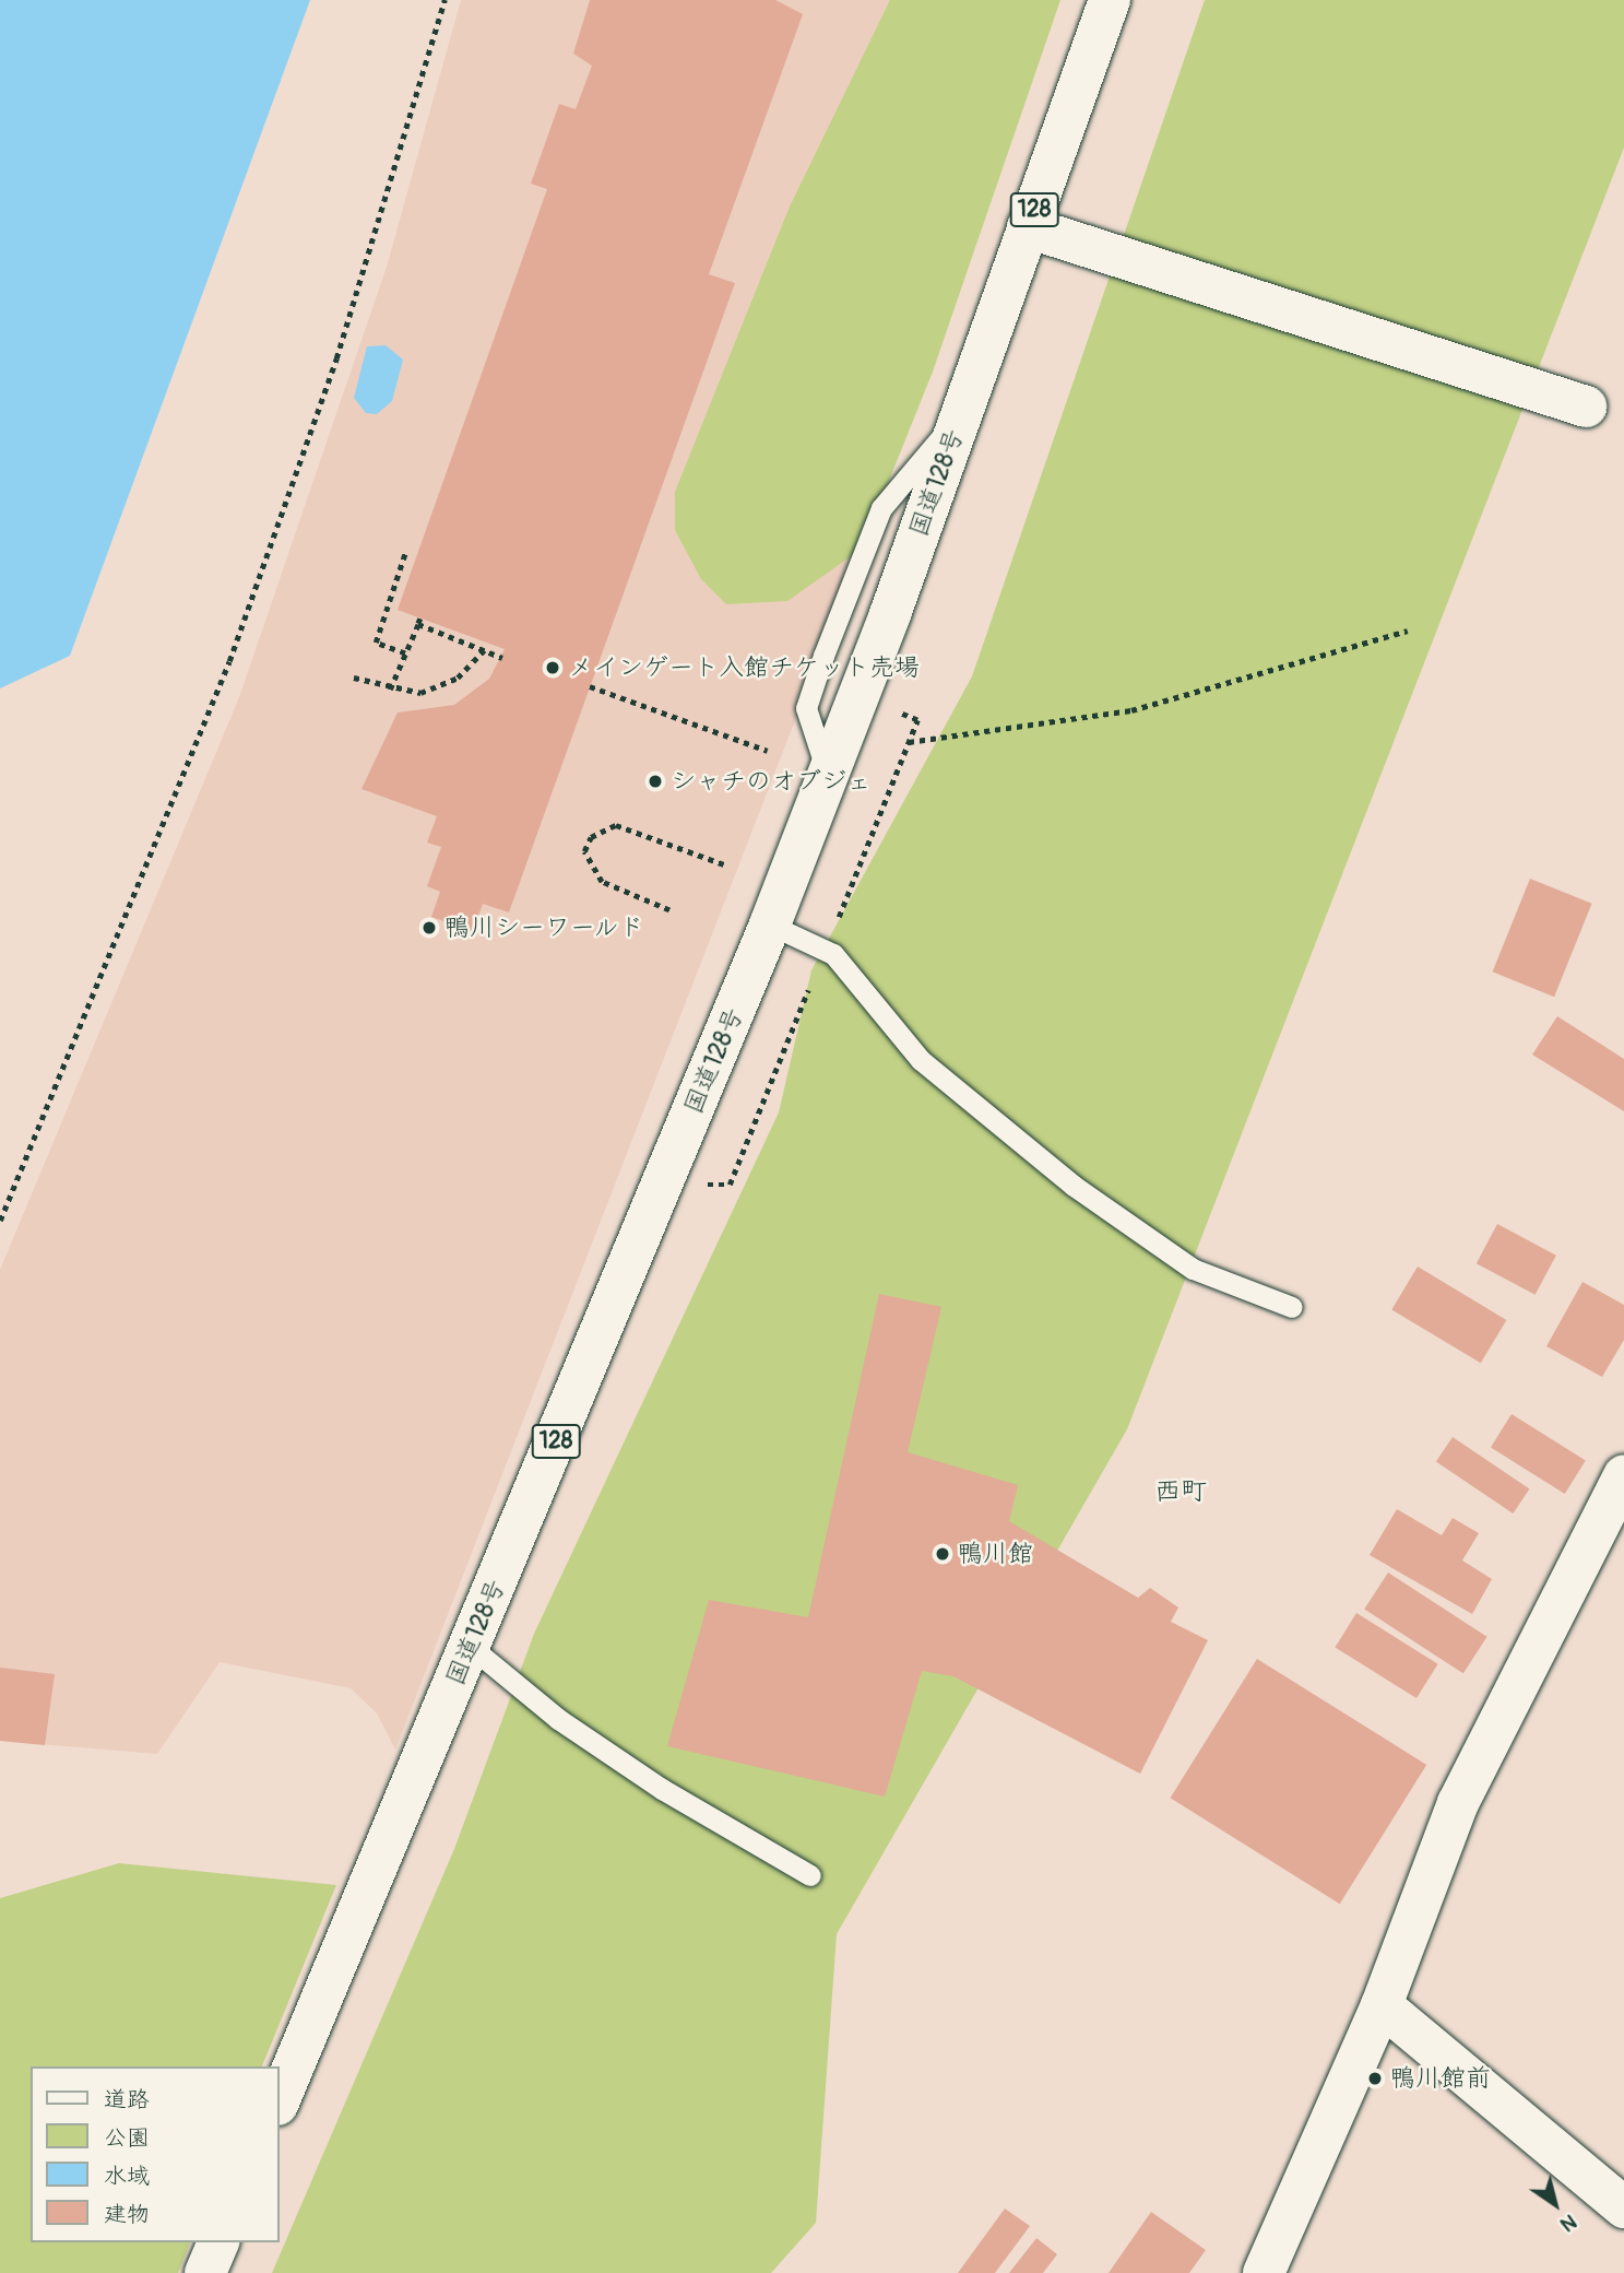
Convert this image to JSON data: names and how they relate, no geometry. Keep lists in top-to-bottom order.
{
  "streets": {
    "main road": ["128", "国道128号"]
  },
  "districts": ["西町"],
  "places": [
    "メインゲート入館チケット売場",
    "シャチのオブジェ",
    "鴨川シーワールド",
    "鴨川館",
    "鴨川館前"
  ],
  "legend": [
    "道路",
    "公園",
    "水域",
    "建物"
  ],
  "north": "bottom right"
}
